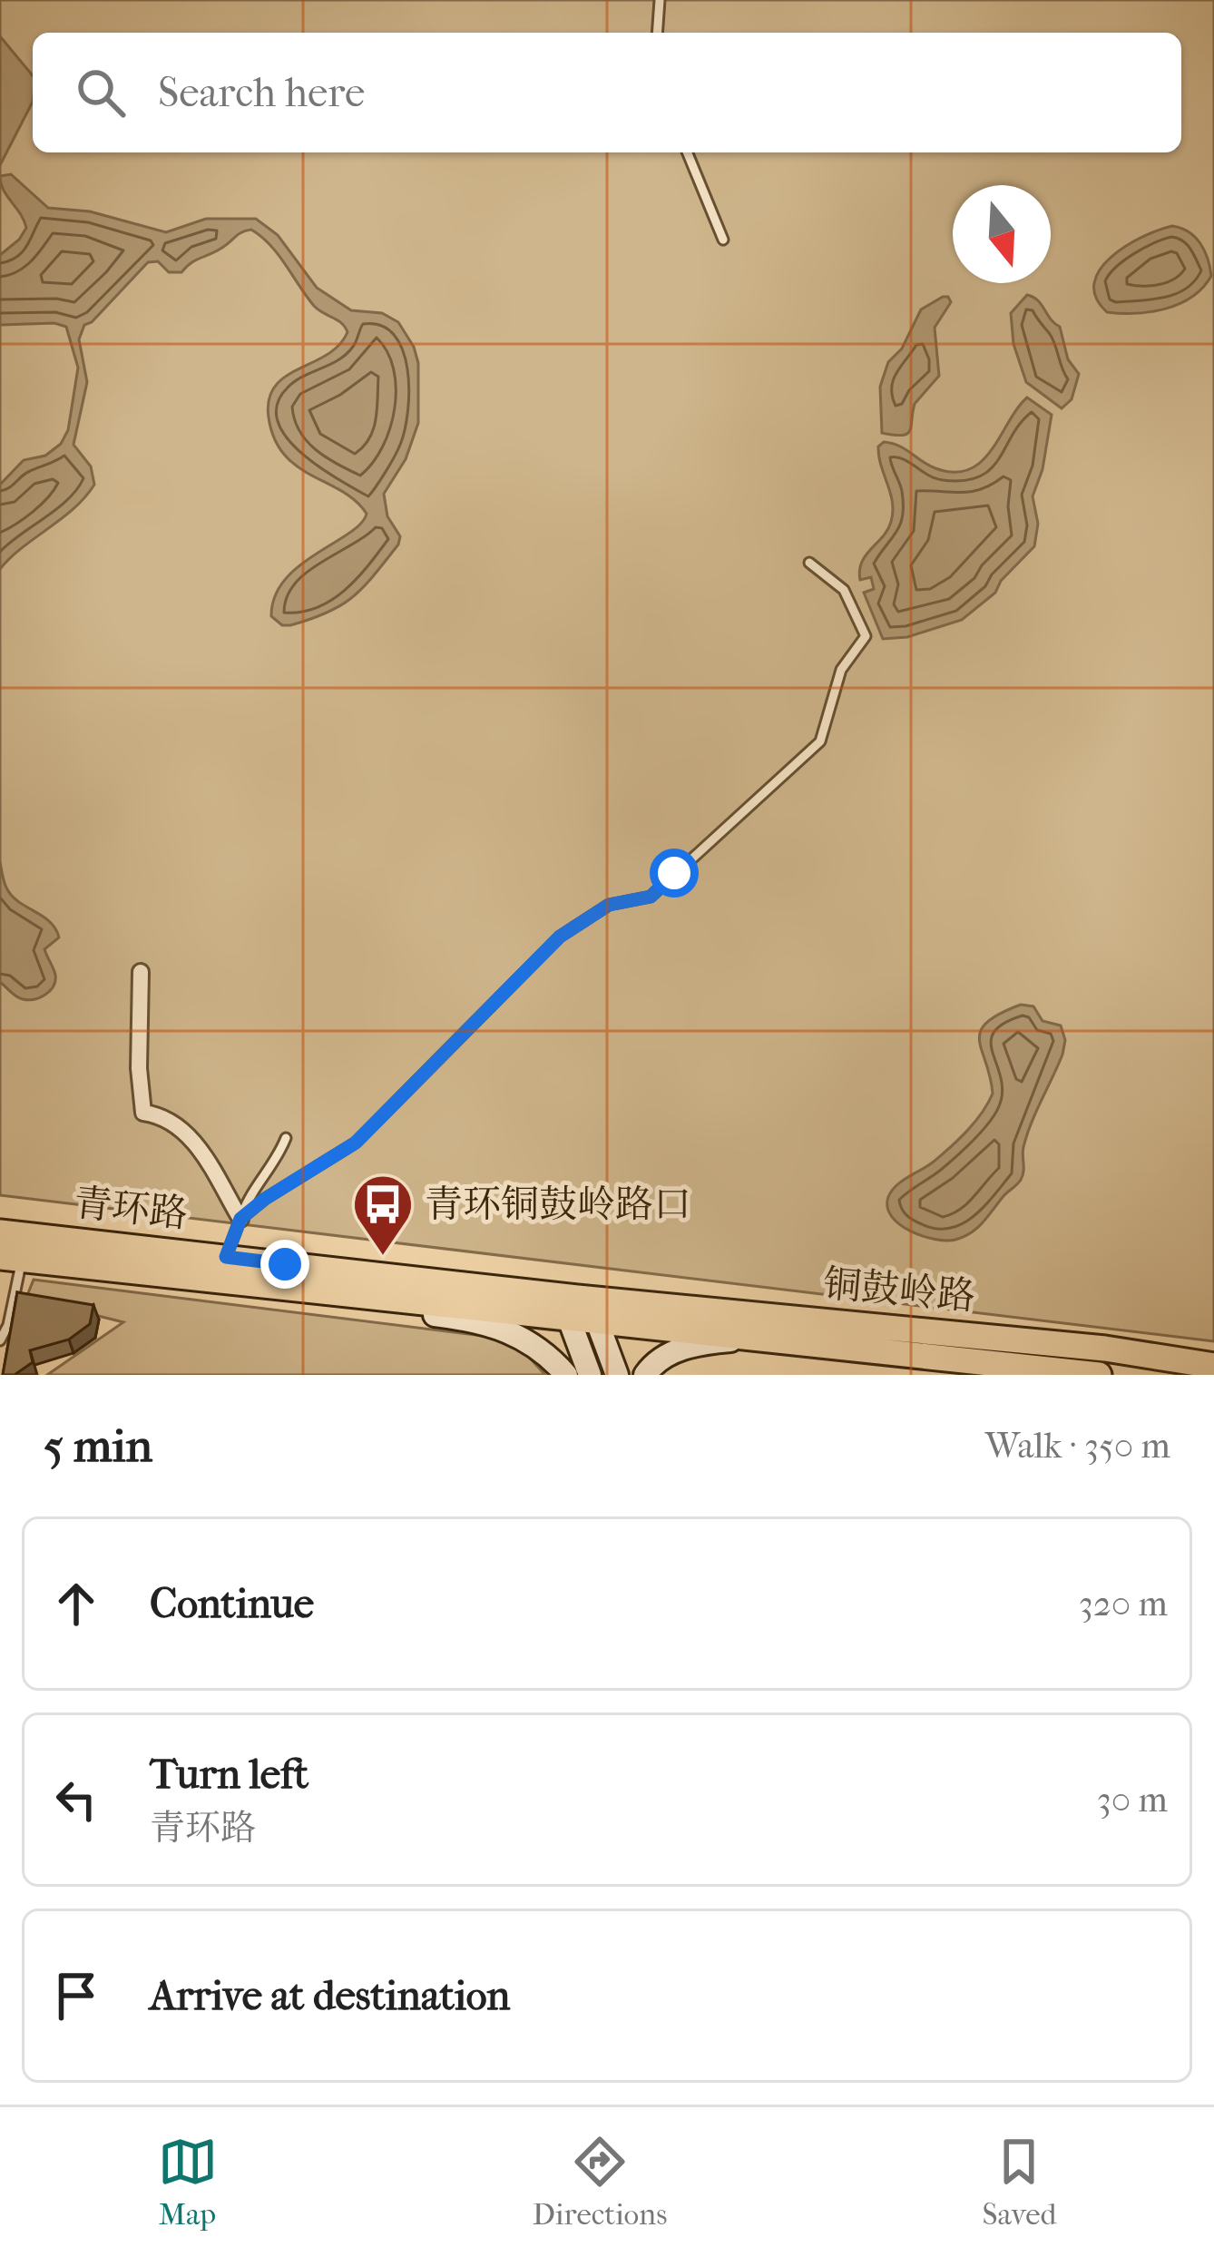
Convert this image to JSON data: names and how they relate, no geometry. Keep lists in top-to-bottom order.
{
  "streets": {
    "main road": ["青环路", "铜鼓岭路"]
  },
  "crossings": [
    ["青环路", "铜鼓岭路"]
  ],
  "places": {
    "bus stop": ["青环铜鼓岭路口"]
  },
  "north": "bottom",
  "page": {
    "search": "Search here",
    "heading": ["5 min", "Walk · 350 m"],
    "list": [
      ["Continue", "320 m"],
      ["Turn left", "青环路", "30 m"],
      "Arrive at destination"
    ],
    "nav": ["Map", "Directions", "Saved"]
  }
}
